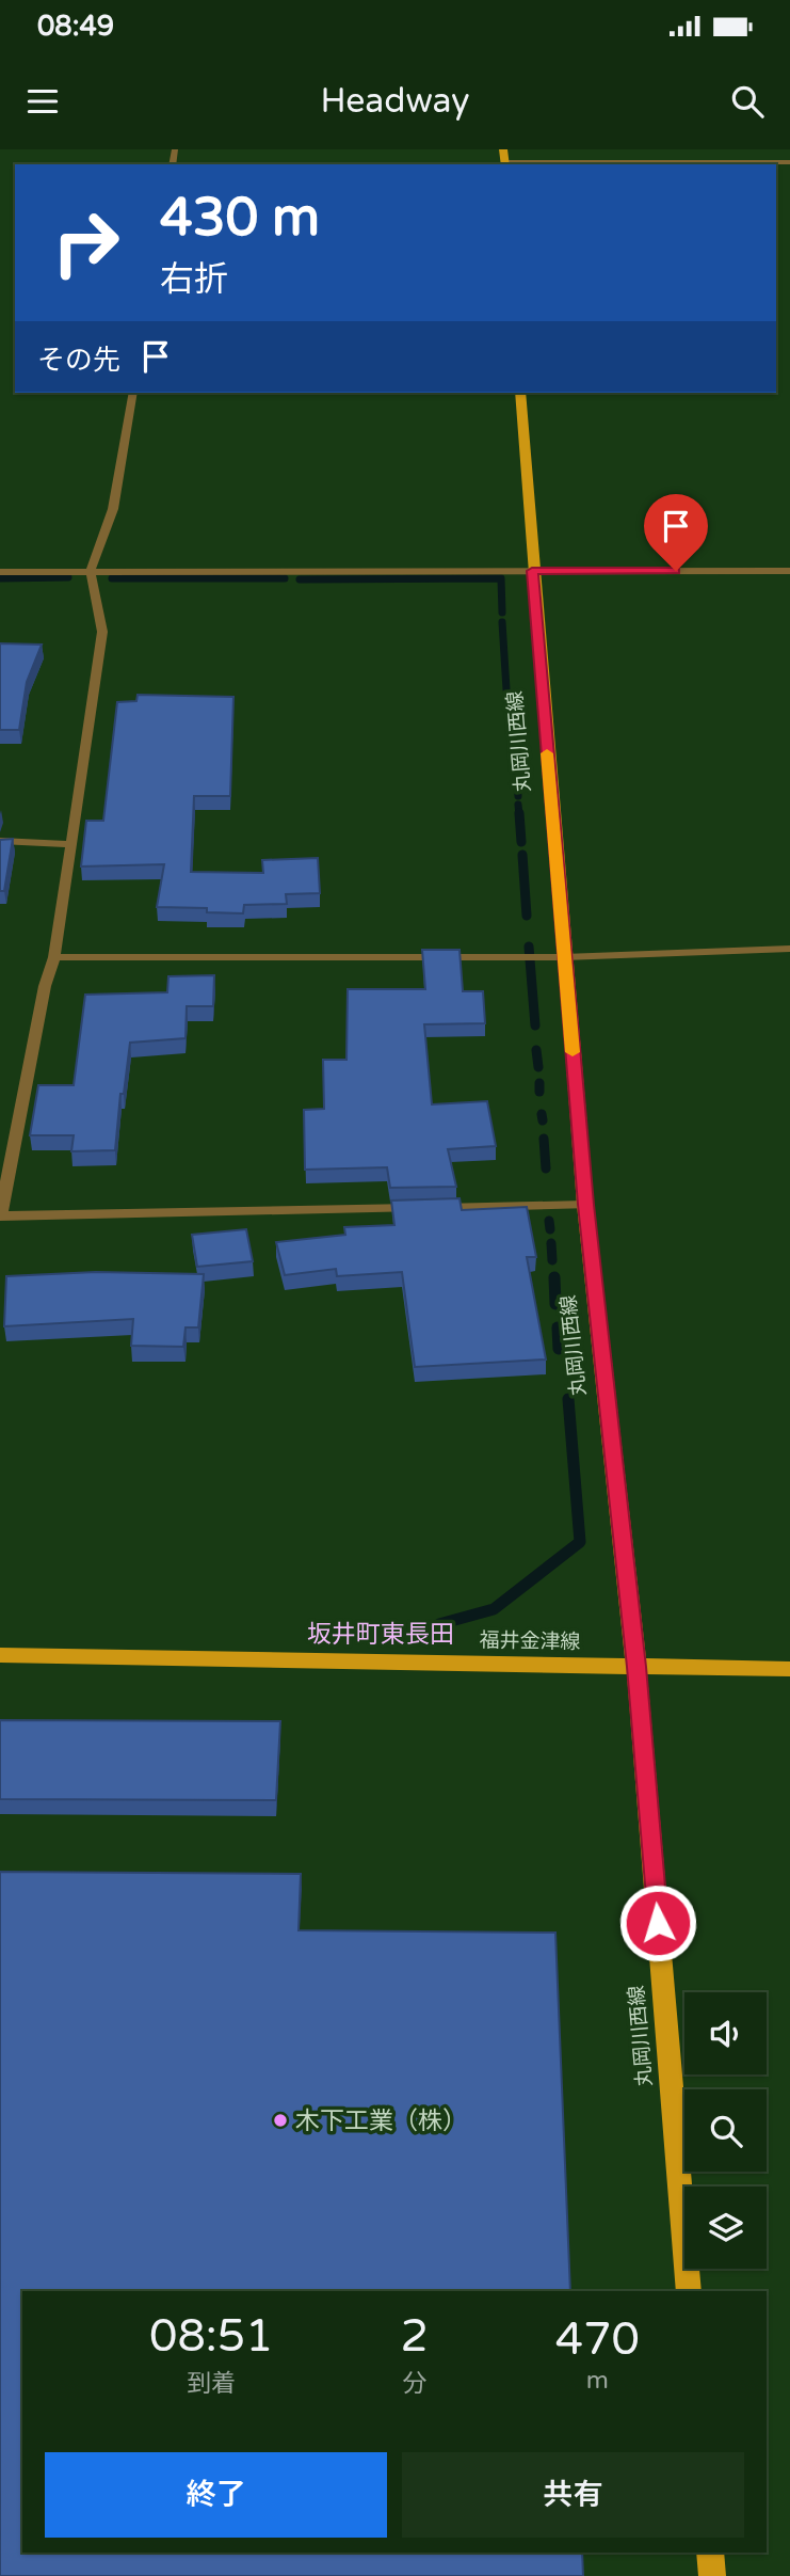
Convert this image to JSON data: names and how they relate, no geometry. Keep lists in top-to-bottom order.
{
  "streets": {
    "main road": ["丸岡川西線", "福井金津線"]
  },
  "crossings": [
    ["丸岡川西線", "福井金津線"]
  ],
  "districts": ["坂井町東長田"],
  "places": ["木下工業（株）"],
  "page": {
    "status": "08:49",
    "header": "Headway",
    "turn": ["430 m", "右折"],
    "then": "その先",
    "eta": [
      "08:51",
      "到着",
      "2",
      "分",
      "470",
      "m"
    ],
    "buttons": ["終了", "共有"]
  }
}
